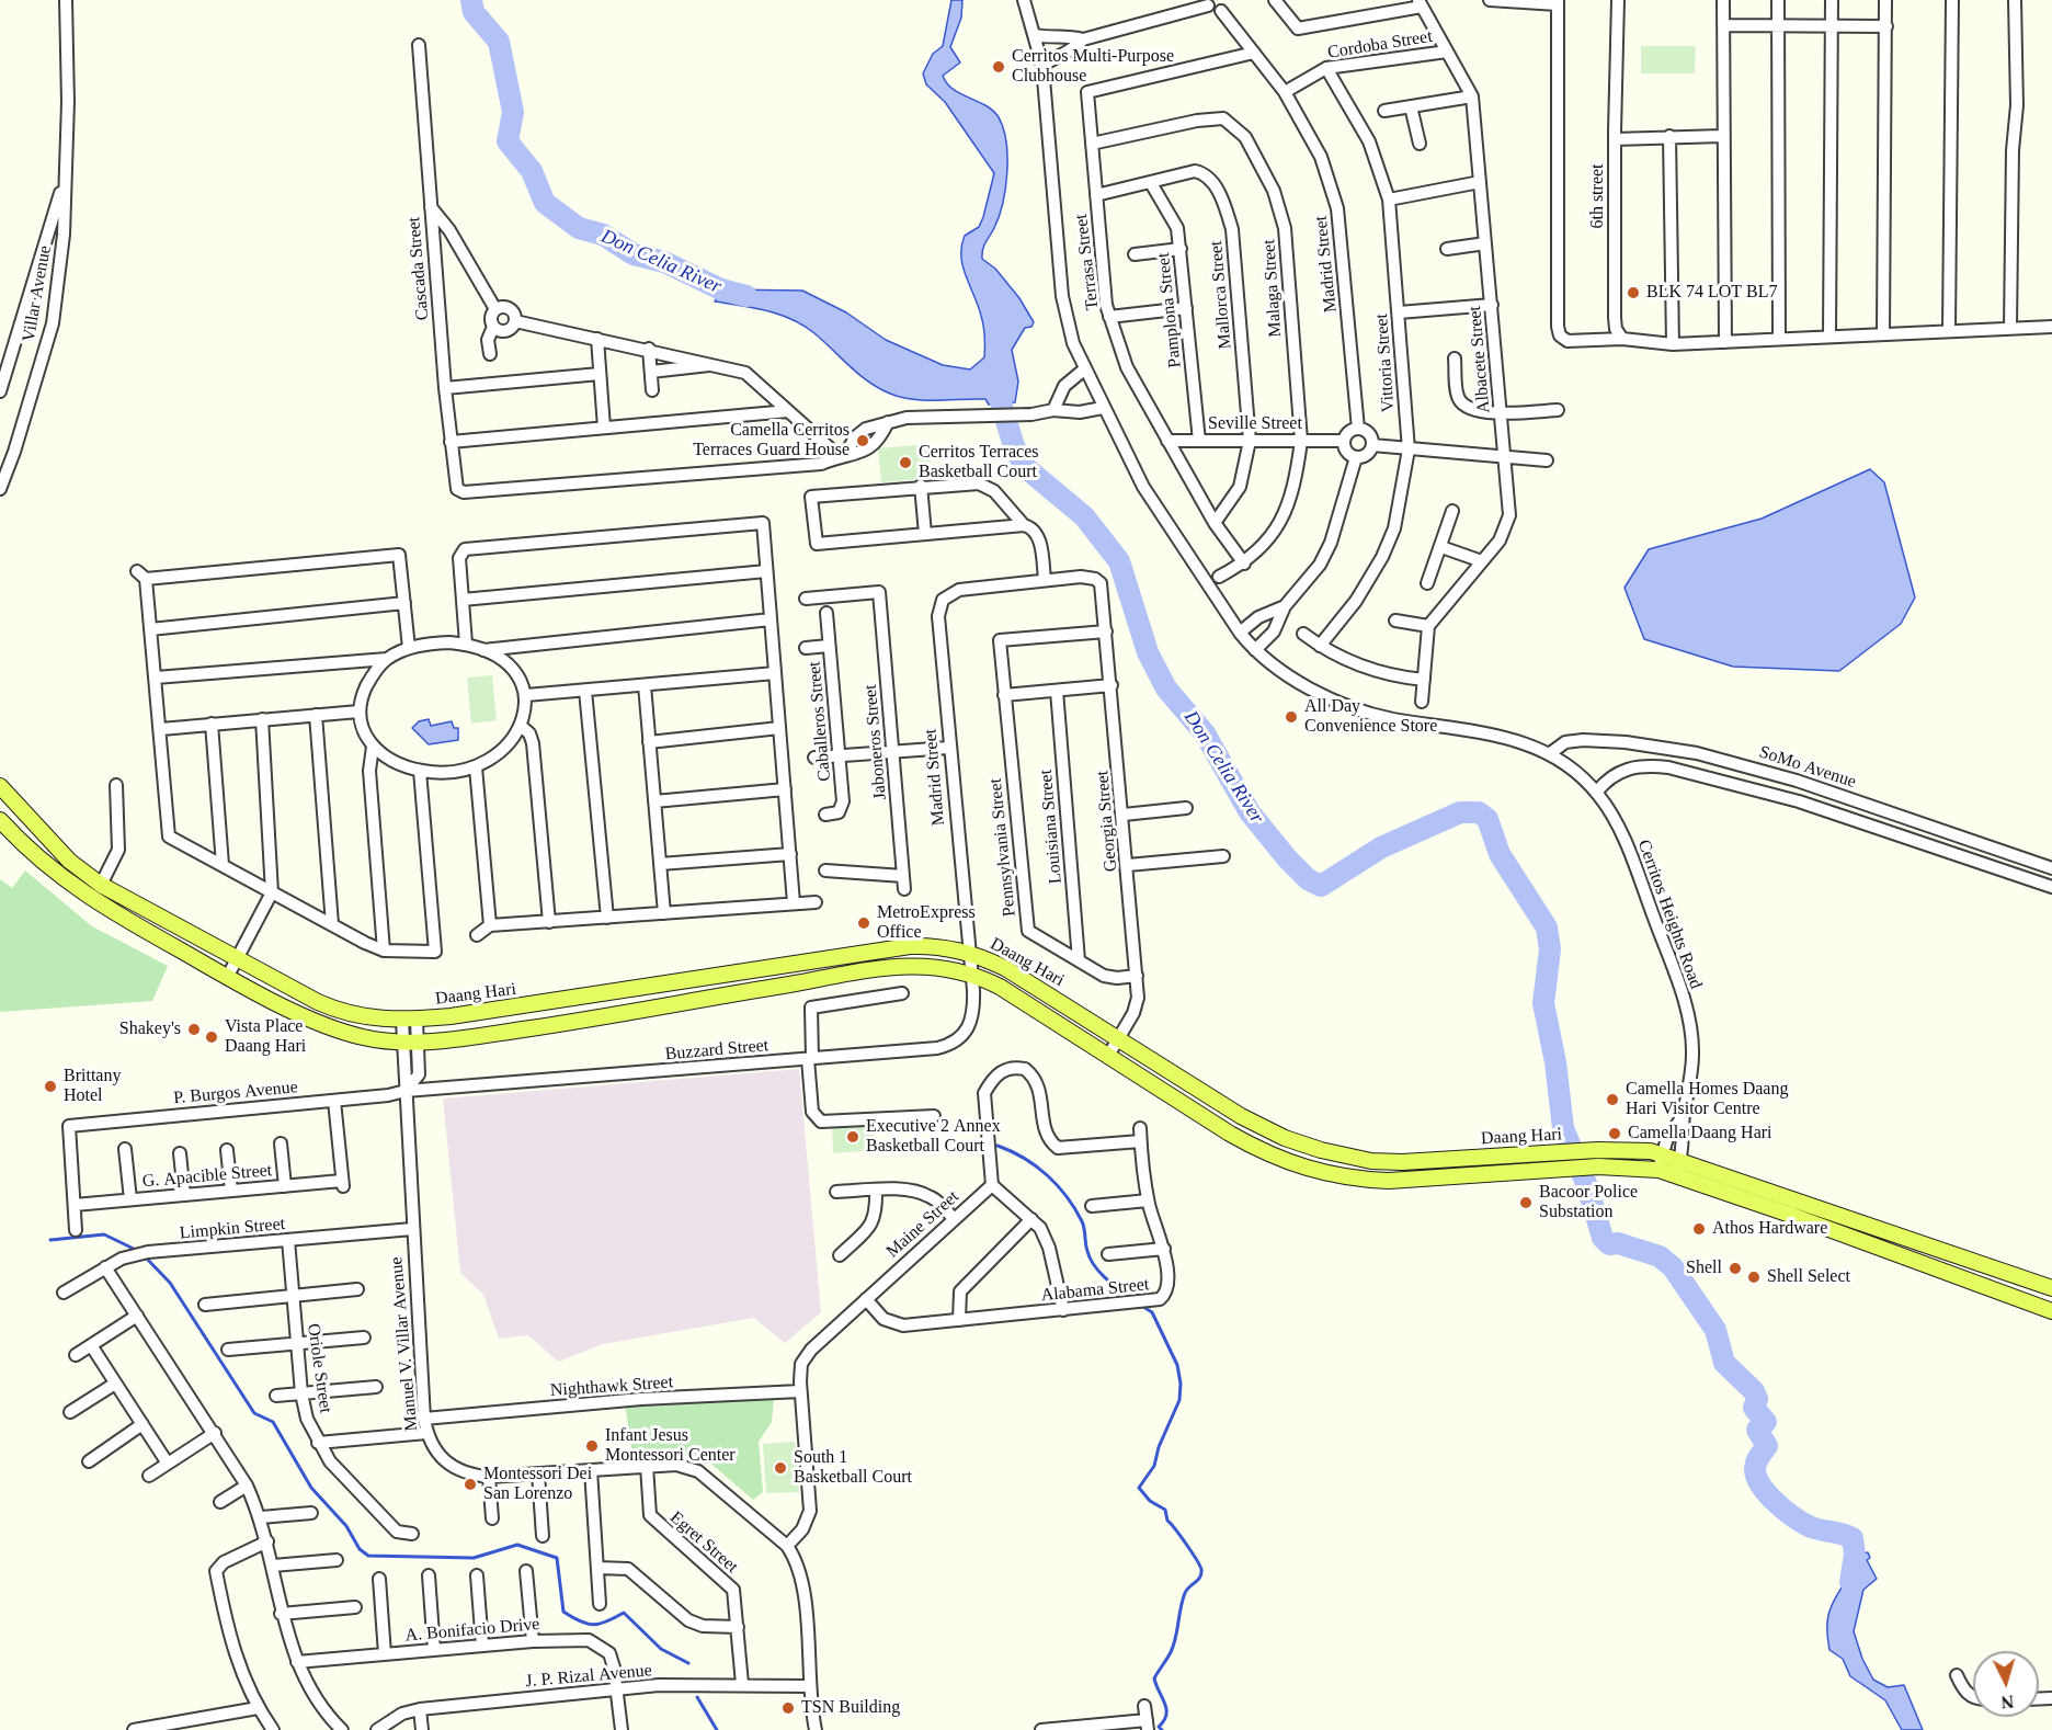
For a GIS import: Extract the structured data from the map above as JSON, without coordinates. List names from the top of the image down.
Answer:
{
  "streets": {
    "main road": ["Daang Hari"],
    "street": [
      "Cordoba Street",
      "6th street",
      "Terrasa Street",
      "Madrid Street",
      "Cascada Street",
      "Malaga Street",
      "Villar Avenue",
      "Mallorca Street",
      "Pamplona Street",
      "Albacete Street",
      "Vittoria Street",
      "Seville Street",
      "Caballeros Street",
      "Jaboneros Street",
      "SoMo Avenue",
      "Georgia Street",
      "Louisiana Street",
      "Pennsylvania Street",
      "Cerritos Heights Road",
      "Buzzard Street",
      "P. Burgos Avenue",
      "G. Apacible Street",
      "Maine Street",
      "Limpkin Street",
      "Alabama Street",
      "Manuel V. Villar Avenue",
      "Oriole Street",
      "Nighthawk Street",
      "Egret Street",
      "A. Bonifacio Drive",
      "J. P. Rizal Avenue"
    ]
  },
  "crossings": [
    ["Cordoba Street", "Madrid Street"],
    ["Cordoba Street", "Albacete Street"],
    ["Cordoba Street", "Vittoria Street"],
    ["Terrasa Street", "Madrid Street"],
    ["Terrasa Street", "Malaga Street"],
    ["Terrasa Street", "Mallorca Street"],
    ["Terrasa Street", "Seville Street"],
    ["Madrid Street", "Seville Street"],
    ["Madrid Street", "Georgia Street"],
    ["Madrid Street", "Daang Hari"],
    ["Madrid Street", "Buzzard Street"],
    ["Malaga Street", "Seville Street"],
    ["Mallorca Street", "Pamplona Street"],
    ["Mallorca Street", "Seville Street"],
    ["Pamplona Street", "Seville Street"],
    ["SoMo Avenue", "Cerritos Heights Road"],
    ["Georgia Street", "Pennsylvania Street"],
    ["Georgia Street", "Daang Hari"],
    ["Louisiana Street", "Pennsylvania Street"],
    ["Cerritos Heights Road", "Daang Hari"],
    ["Daang Hari", "Buzzard Street"],
    ["Daang Hari", "Manuel V. Villar Avenue"],
    ["Buzzard Street", "P. Burgos Avenue"],
    ["Buzzard Street", "Manuel V. Villar Avenue"],
    ["P. Burgos Avenue", "G. Apacible Street"],
    ["P. Burgos Avenue", "Manuel V. Villar Avenue"],
    ["Maine Street", "Alabama Street"],
    ["Maine Street", "Manuel V. Villar Avenue"],
    ["Maine Street", "Nighthawk Street"],
    ["Limpkin Street", "Manuel V. Villar Avenue"],
    ["Limpkin Street", "Oriole Street"],
    ["Manuel V. Villar Avenue", "Nighthawk Street"],
    ["Manuel V. Villar Avenue", "Egret Street"],
    ["Manuel V. Villar Avenue", "J. P. Rizal Avenue"],
    ["Egret Street", "J. P. Rizal Avenue"],
    ["A. Bonifacio Drive", "J. P. Rizal Avenue"]
  ],
  "water": ["Don Celia River"],
  "places": [
    "Cerritos Multi-Purpose Clubhouse",
    "BLK 74 LOT BL7",
    "Camella Cerritos Terraces Guard House",
    "Cerritos Terraces Basketball Court",
    "All Day Convenience Store",
    "MetroExpress Office",
    "Shakey's",
    "Vista Place Daang Hari",
    "Brittany Hotel",
    "Camella Homes Daang Hari Visitor Centre",
    "Camella Daang Hari",
    "Executive 2 Annex Basketball Court",
    "Bacoor Police Substation",
    "Athos Hardware",
    "Shell",
    "Shell Select",
    "Infant Jesus Montessori Center",
    "South 1 Basketball Court",
    "Montessori Dei San Lorenzo",
    "TSN Building"
  ],
  "north": "bottom"
}
